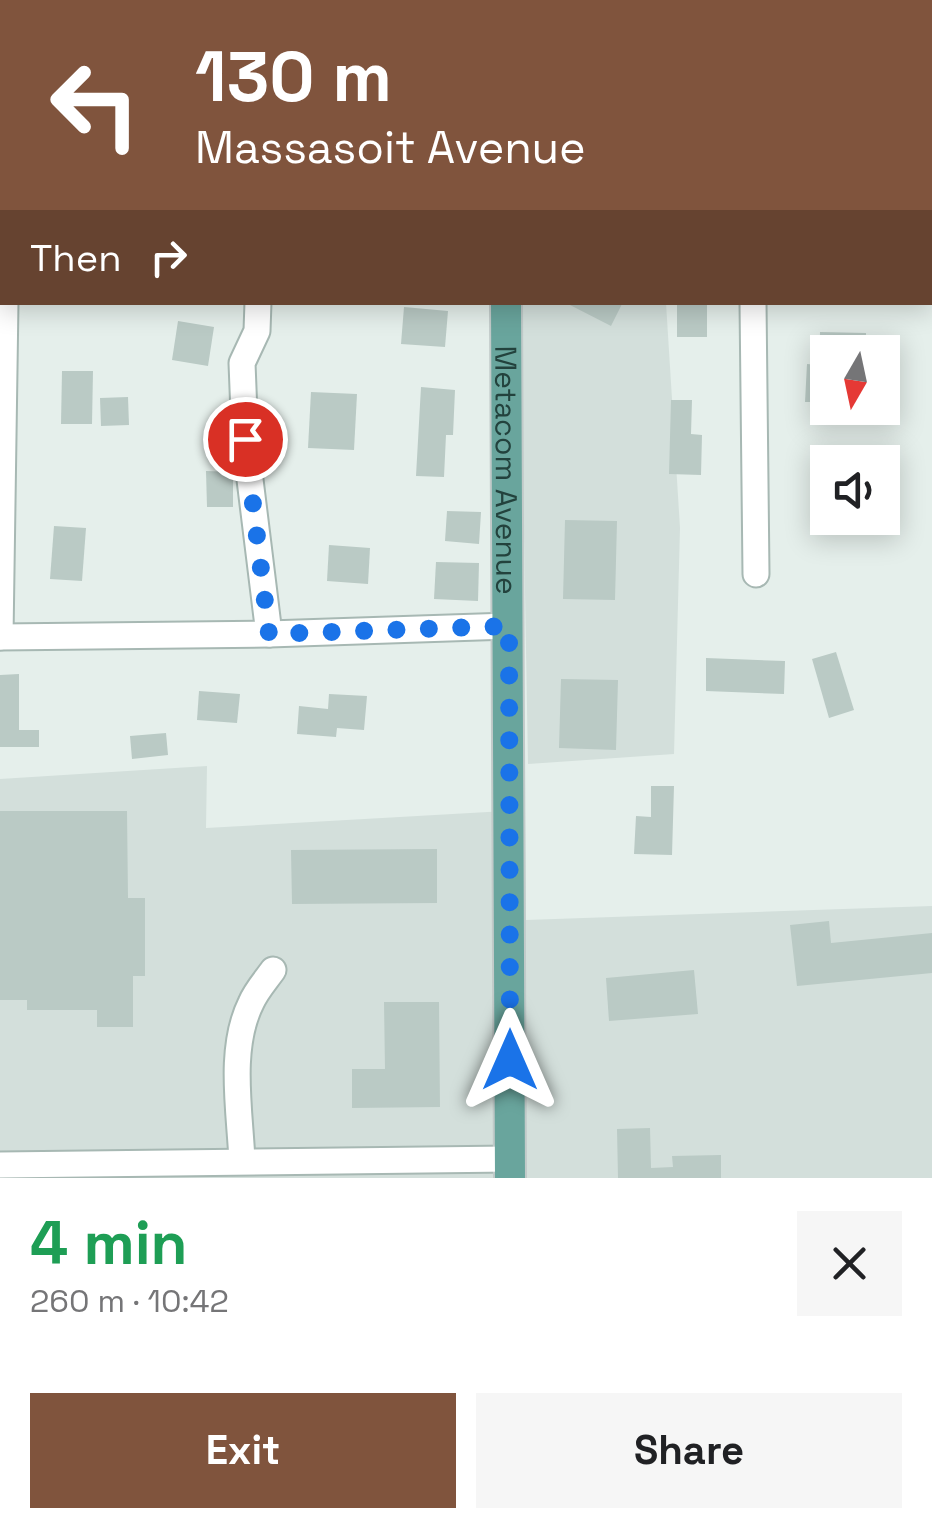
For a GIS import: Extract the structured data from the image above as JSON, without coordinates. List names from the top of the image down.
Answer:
{
  "streets": {
    "main road": ["Metacom Avenue"]
  },
  "north": "bottom",
  "page": {
    "turn": ["130 m", "Massasoit Avenue"],
    "then": "Then",
    "heading": ["4 min", "260 m · 10:42"],
    "buttons": ["Exit", "Share"]
  }
}
